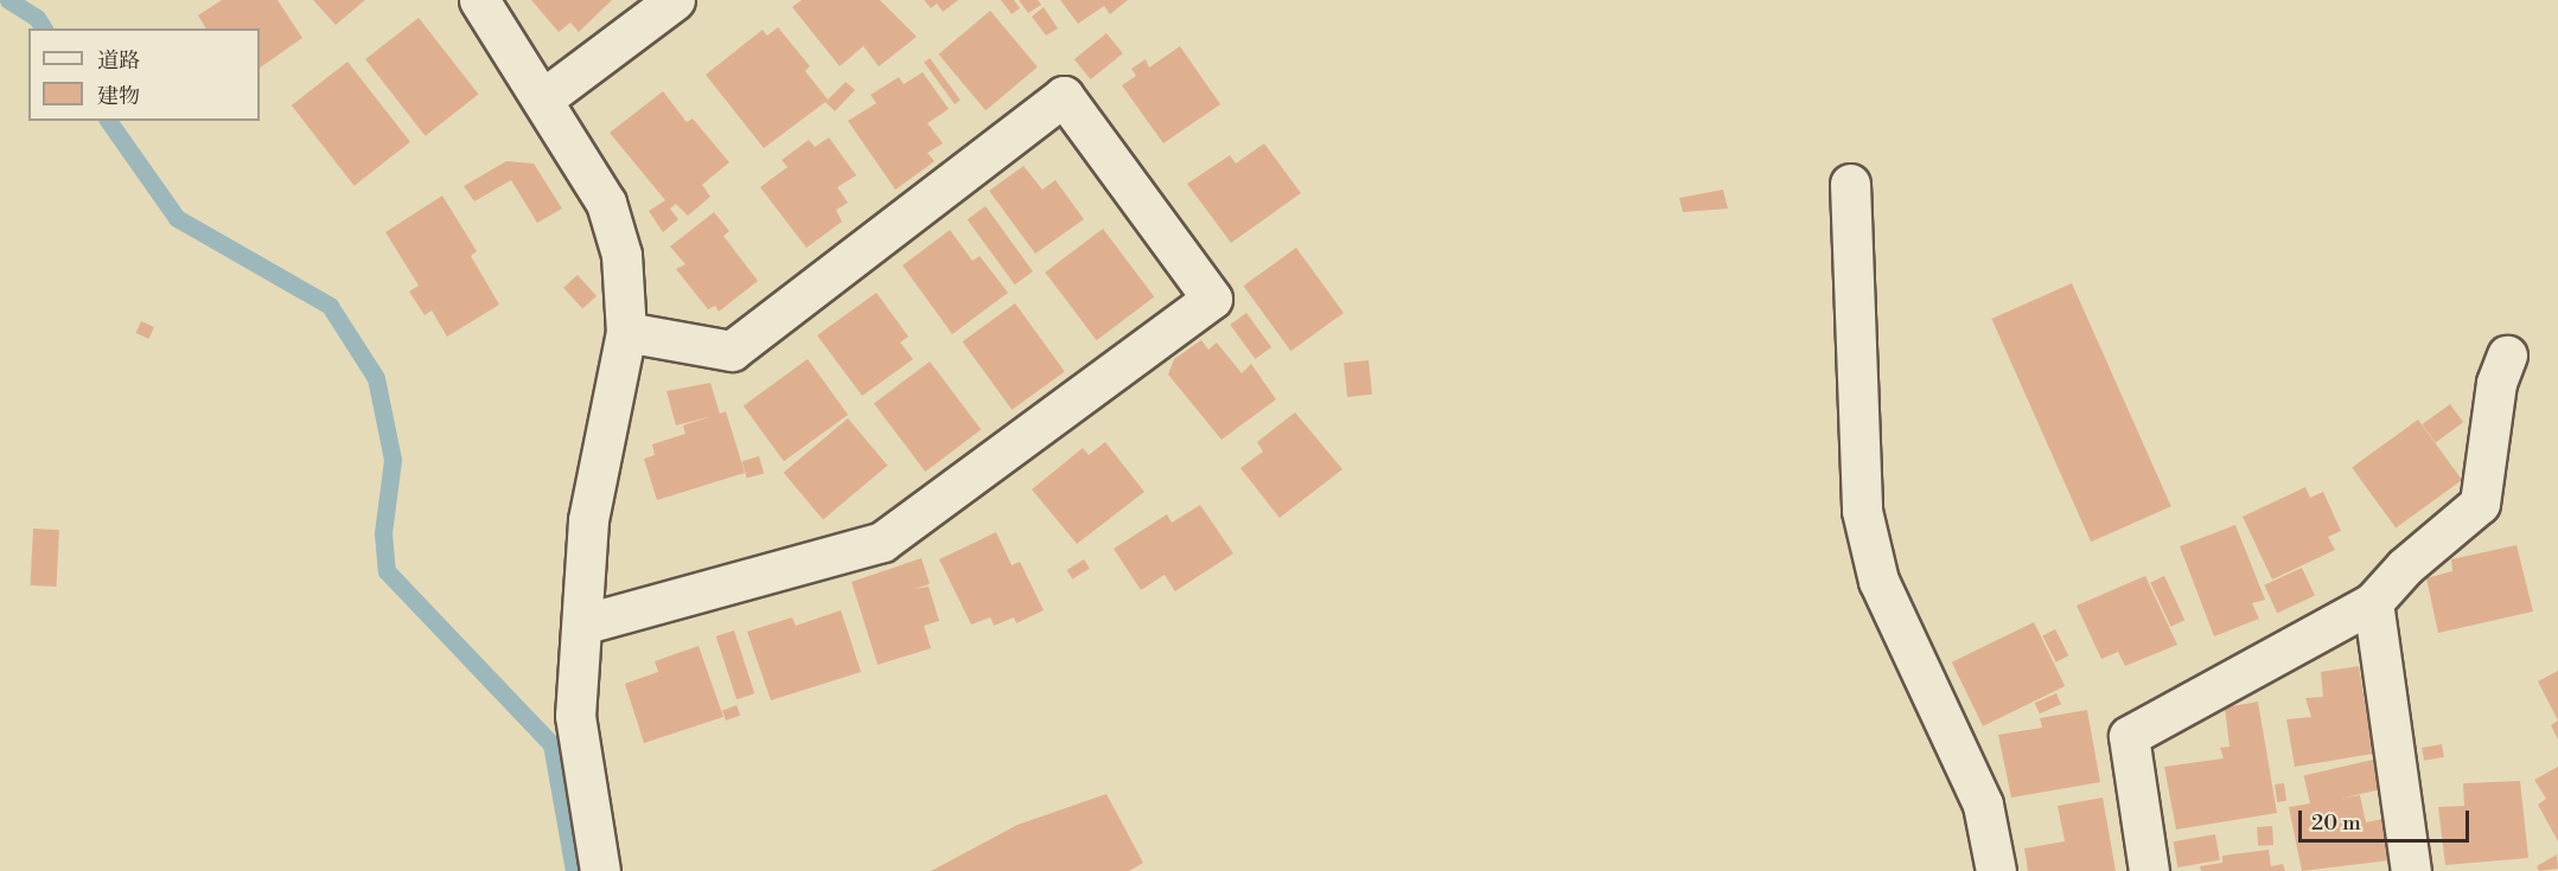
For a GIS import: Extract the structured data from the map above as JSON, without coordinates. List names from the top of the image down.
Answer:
{
  "legend": ["道路", "建物"],
  "scale_bar": "20 m"
}
